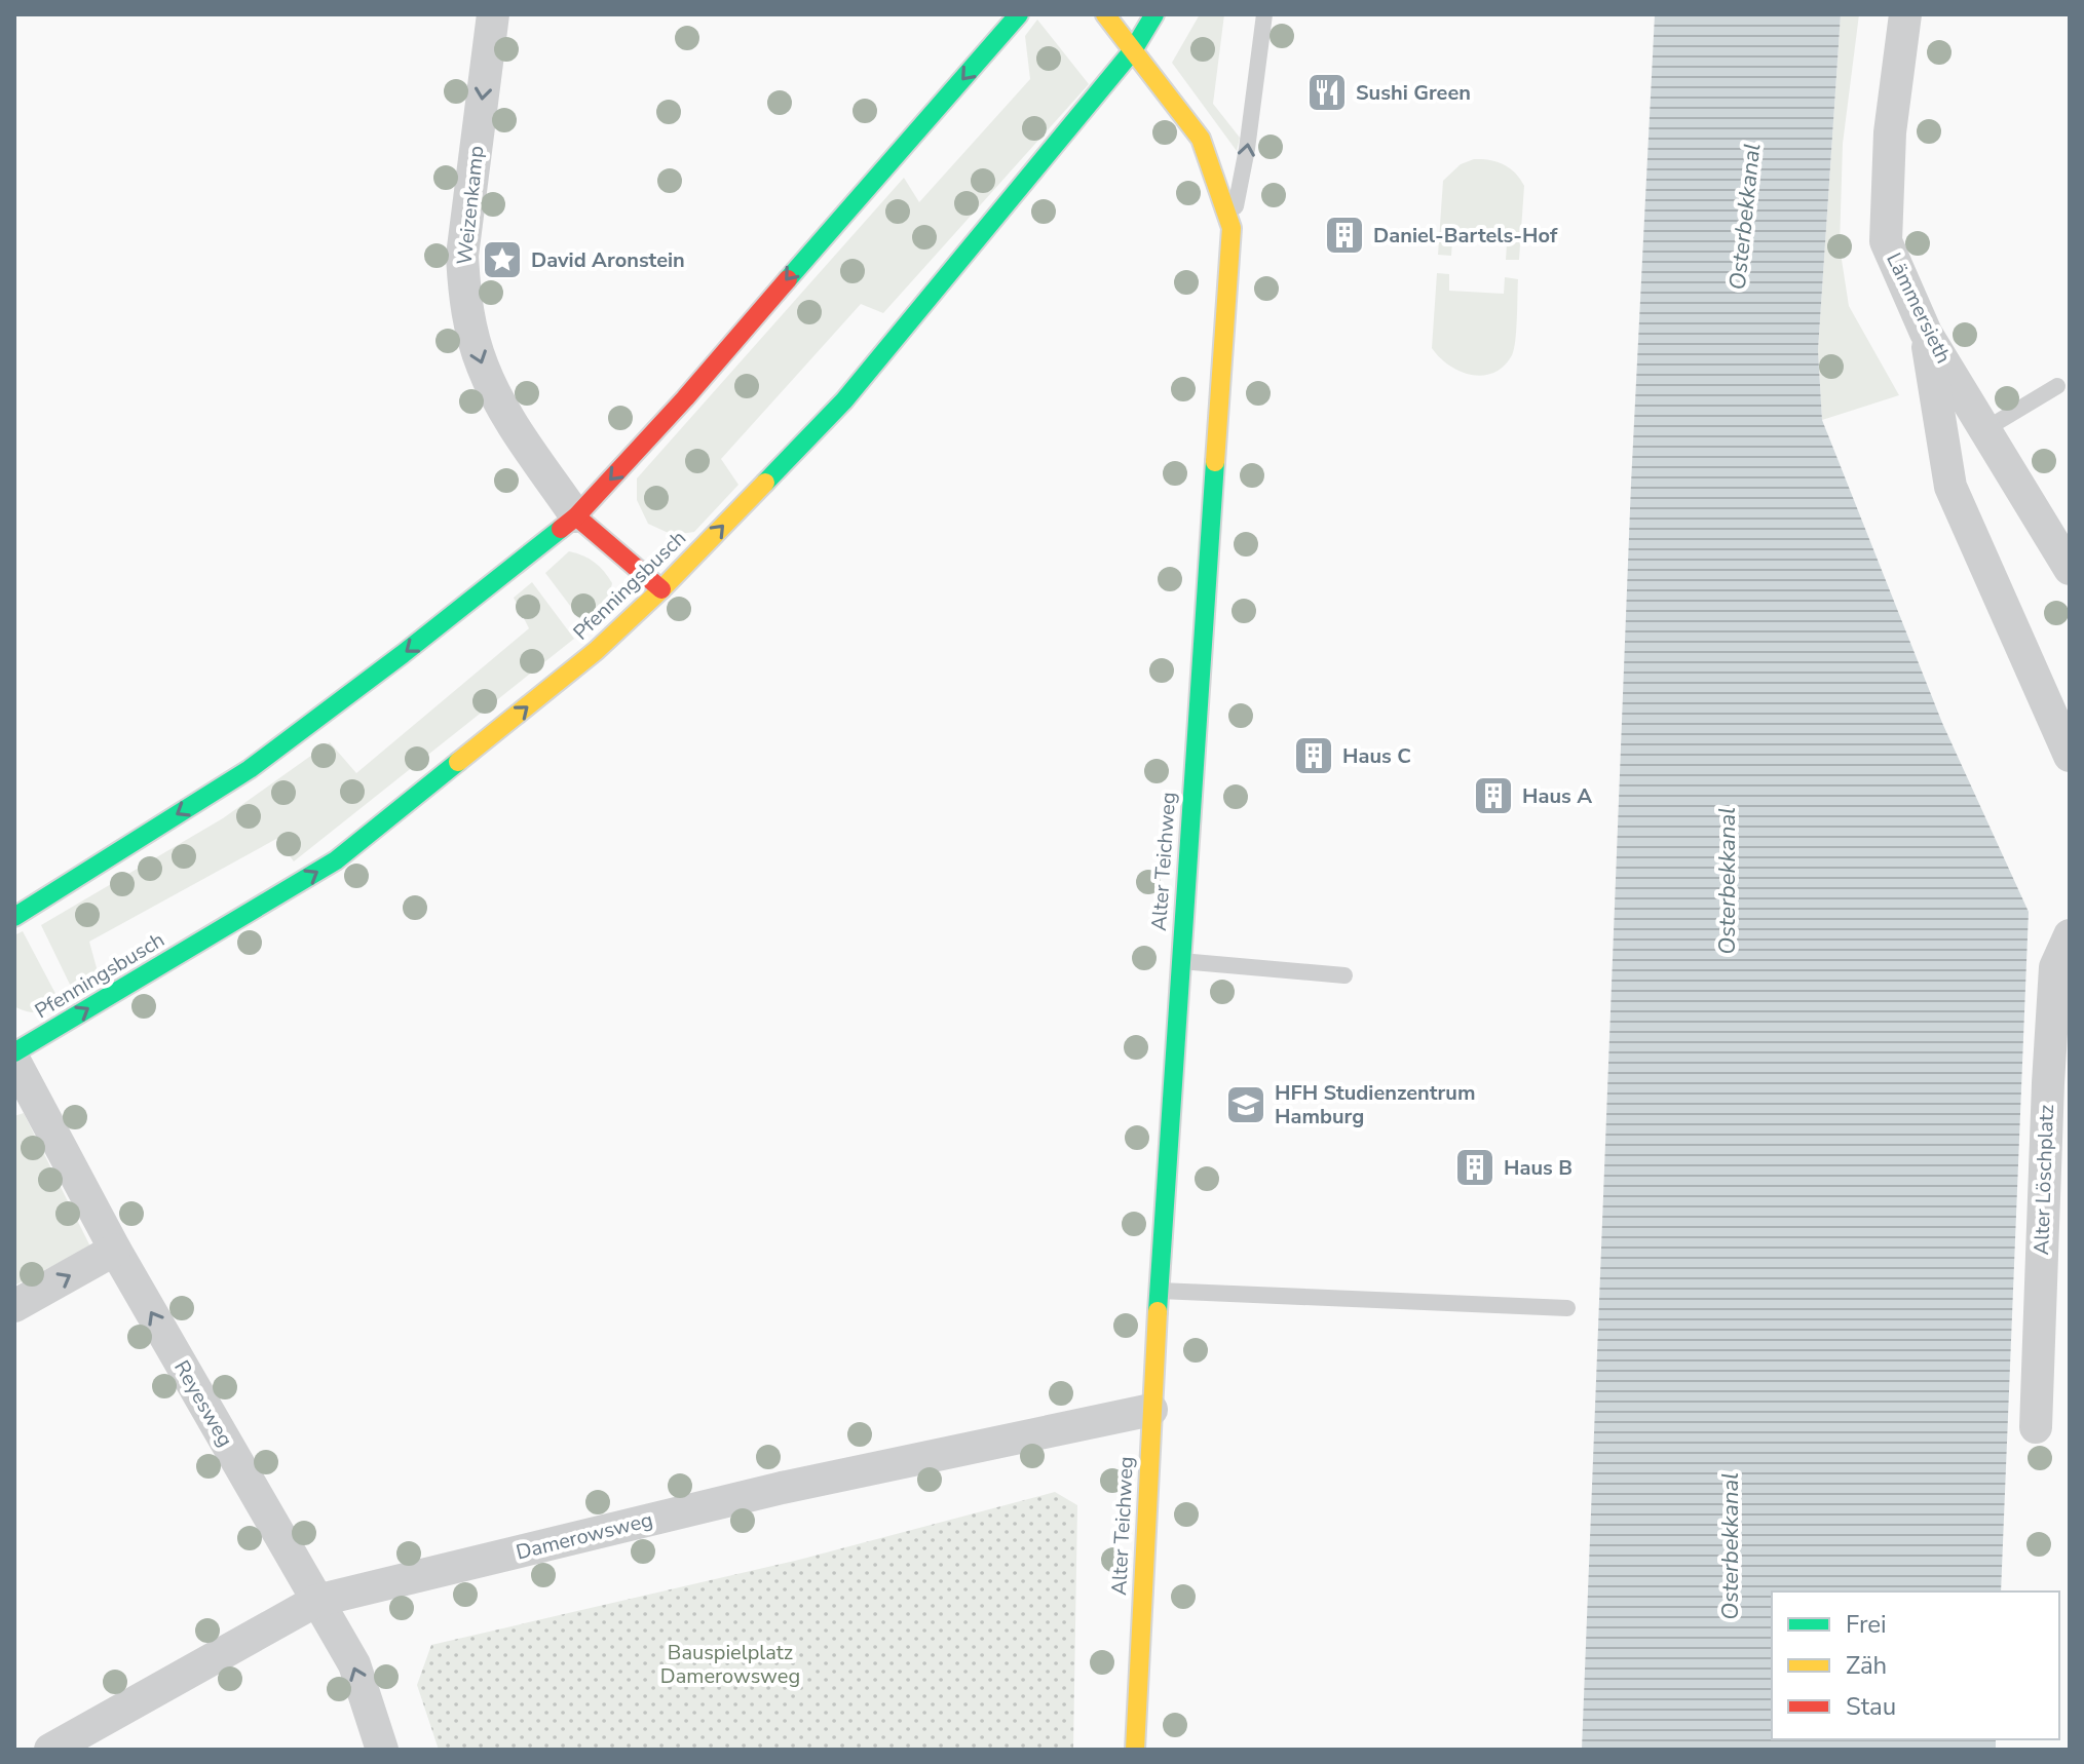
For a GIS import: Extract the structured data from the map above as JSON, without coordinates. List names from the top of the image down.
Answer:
{
  "streets": {
    "street": [
      "Weizenkamp",
      "Lämmersieth",
      "Pfenningsbusch",
      "Alter Teichweg",
      "Alter Löschplatz",
      "Reyesweg",
      "Damerowsweg"
    ]
  },
  "crossings": [
    ["Pfenningsbusch", "Alter Teichweg"],
    ["Alter Teichweg", "Damerowsweg"],
    ["Reyesweg", "Damerowsweg"]
  ],
  "one_way": ["Weizenkamp", "Reyesweg"],
  "water": ["Osterbekkanal"],
  "parks": ["Bauspielplatz Damerowsweg"],
  "places": {
    "restaurant": ["Sushi Green"],
    "building": [
      "Daniel-Bartels-Hof",
      "Haus C",
      "Haus A",
      "Haus B"
    ],
    "place": ["David Aronstein"],
    "school or university": ["HFH Studienzentrum Hamburg"]
  },
  "legend": ["Frei", "Zäh", "Stau"]
}
